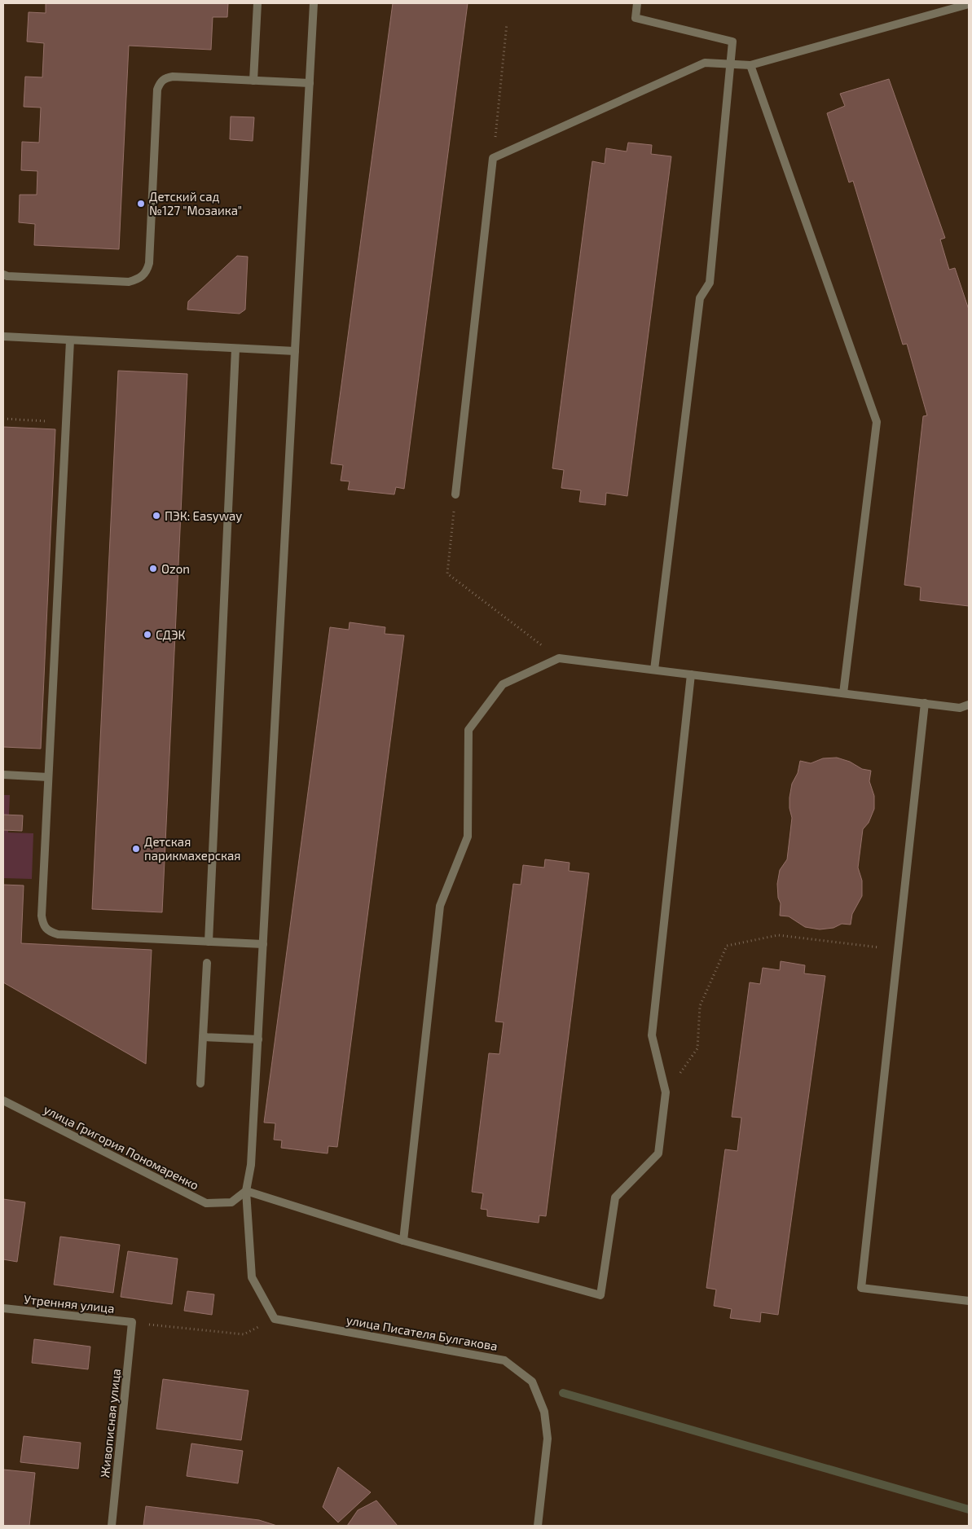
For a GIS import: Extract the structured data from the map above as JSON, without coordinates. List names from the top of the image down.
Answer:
{
  "streets": {
    "street": [
      "улица Григория Пономаренко",
      "Утренняя улица",
      "улица Писателя Булгакова",
      "Живописная улица"
    ]
  },
  "crossings": [
    ["Утренняя улица", "Живописная улица"]
  ],
  "places": [
    "Детский сад №127 \"Мозаика\"",
    "ПЭК: Easyway",
    "Ozon",
    "СДЭК",
    "Детская парикмахерская"
  ]
}
